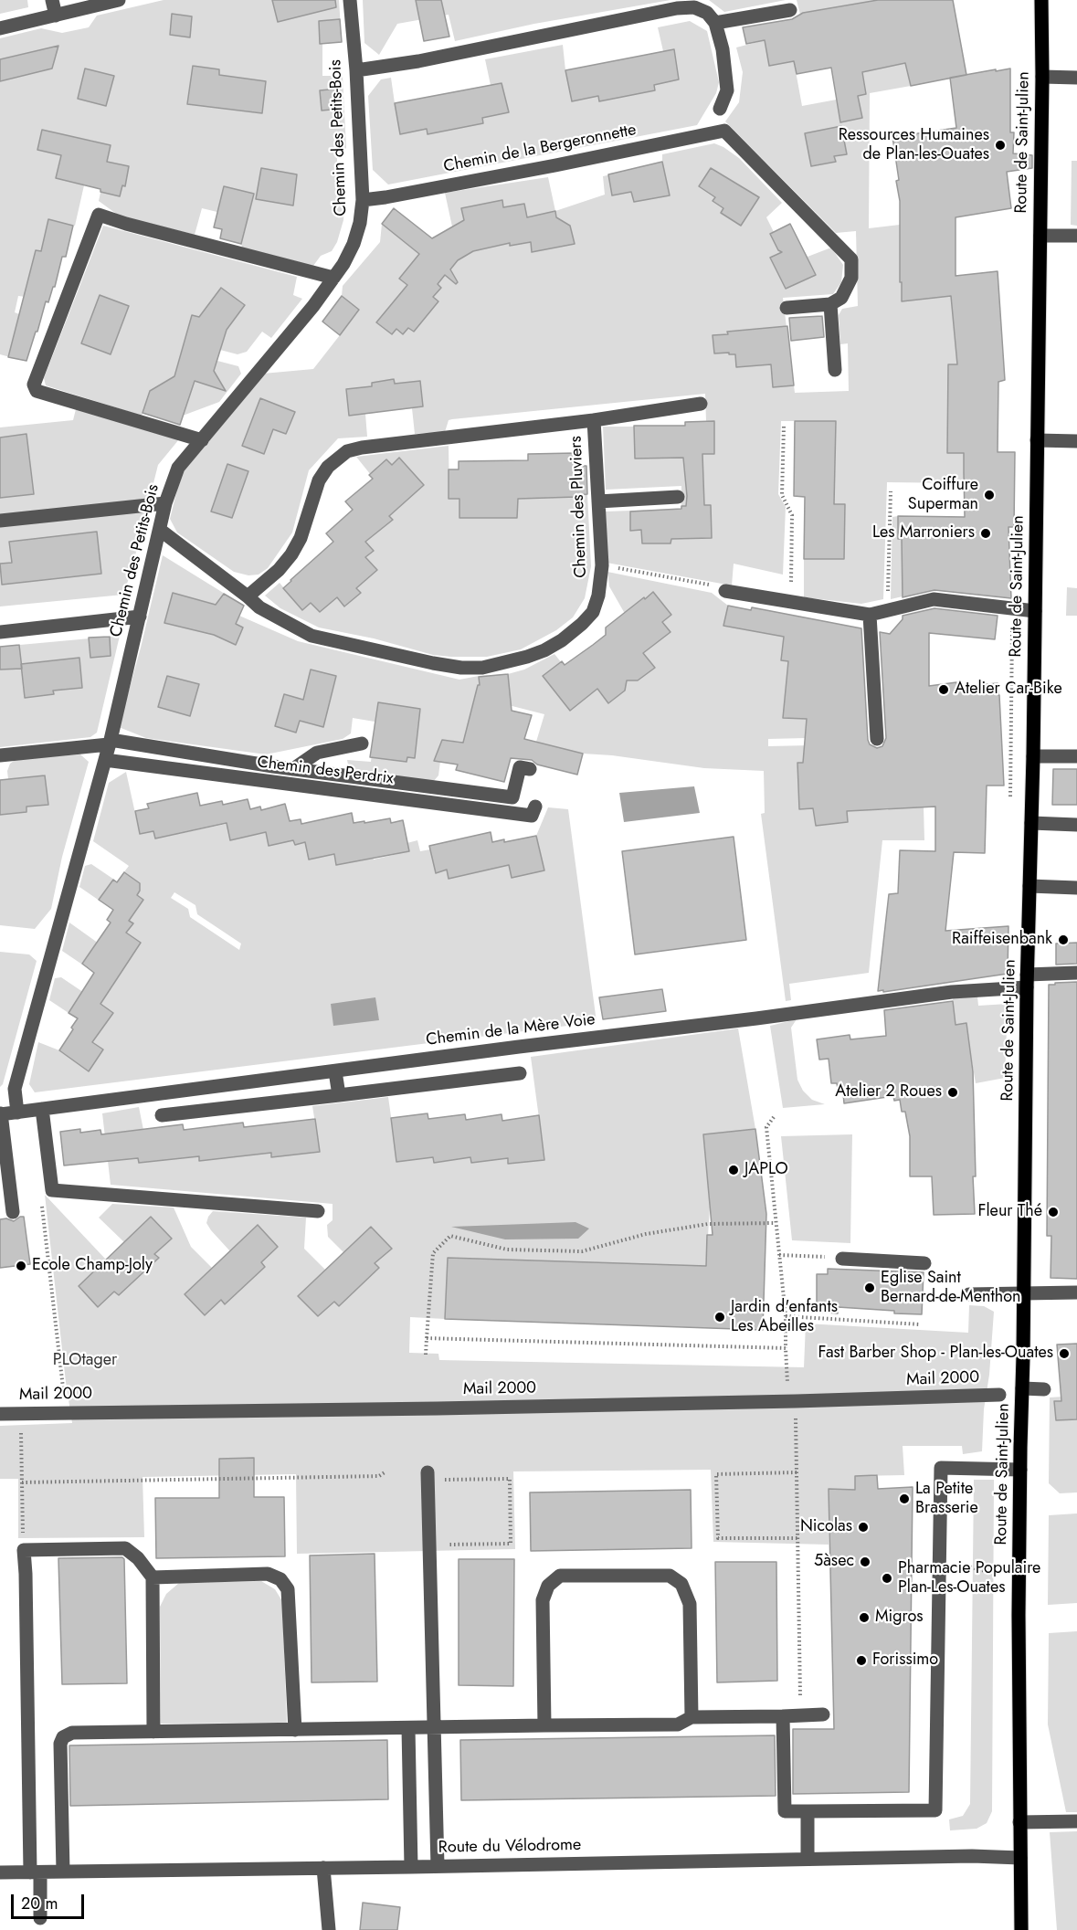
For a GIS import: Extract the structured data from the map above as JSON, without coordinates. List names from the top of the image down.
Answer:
{
  "streets": {
    "main road": ["Route de Saint-Julien"],
    "street": [
      "Chemin des Petits-Bois",
      "Chemin de la Bergeronnette",
      "Chemin des Pluviers",
      "Chemin des Perdrix",
      "Chemin de la Mère Voie",
      "Mail 2000",
      "Route du Vélodrome"
    ]
  },
  "crossings": [
    ["Chemin des Petits-Bois", "Chemin de la Bergeronnette"],
    ["Chemin des Petits-Bois", "Chemin des Pluviers"],
    ["Chemin des Petits-Bois", "Chemin des Perdrix"],
    ["Chemin des Petits-Bois", "Chemin de la Mère Voie"],
    ["Route de Saint-Julien", "Chemin de la Mère Voie"],
    ["Route de Saint-Julien", "Route du Vélodrome"]
  ],
  "parks": ["PLOtager"],
  "places": [
    "Ressources Humaines de Plan-les-Ouates",
    "Coiffure Superman",
    "Les Marroniers",
    "Atelier Car-Bike",
    "Raiffeisenbank",
    "Atelier 2 Roues",
    "JAPLO",
    "Fleur Thé",
    "Ecole Champ-Joly",
    "Eglise Saint Bernard-de-Menthon",
    "Jardin d'enfants Les Abeilles",
    "Fast Barber Shop - Plan-les-Ouates",
    "La Petite Brasserie",
    "Nicolas",
    "5àsec",
    "Pharmacie Populaire Plan-Les-Ouates",
    "Migros",
    "Forissimo"
  ],
  "scale_bar": "20 m"
}
